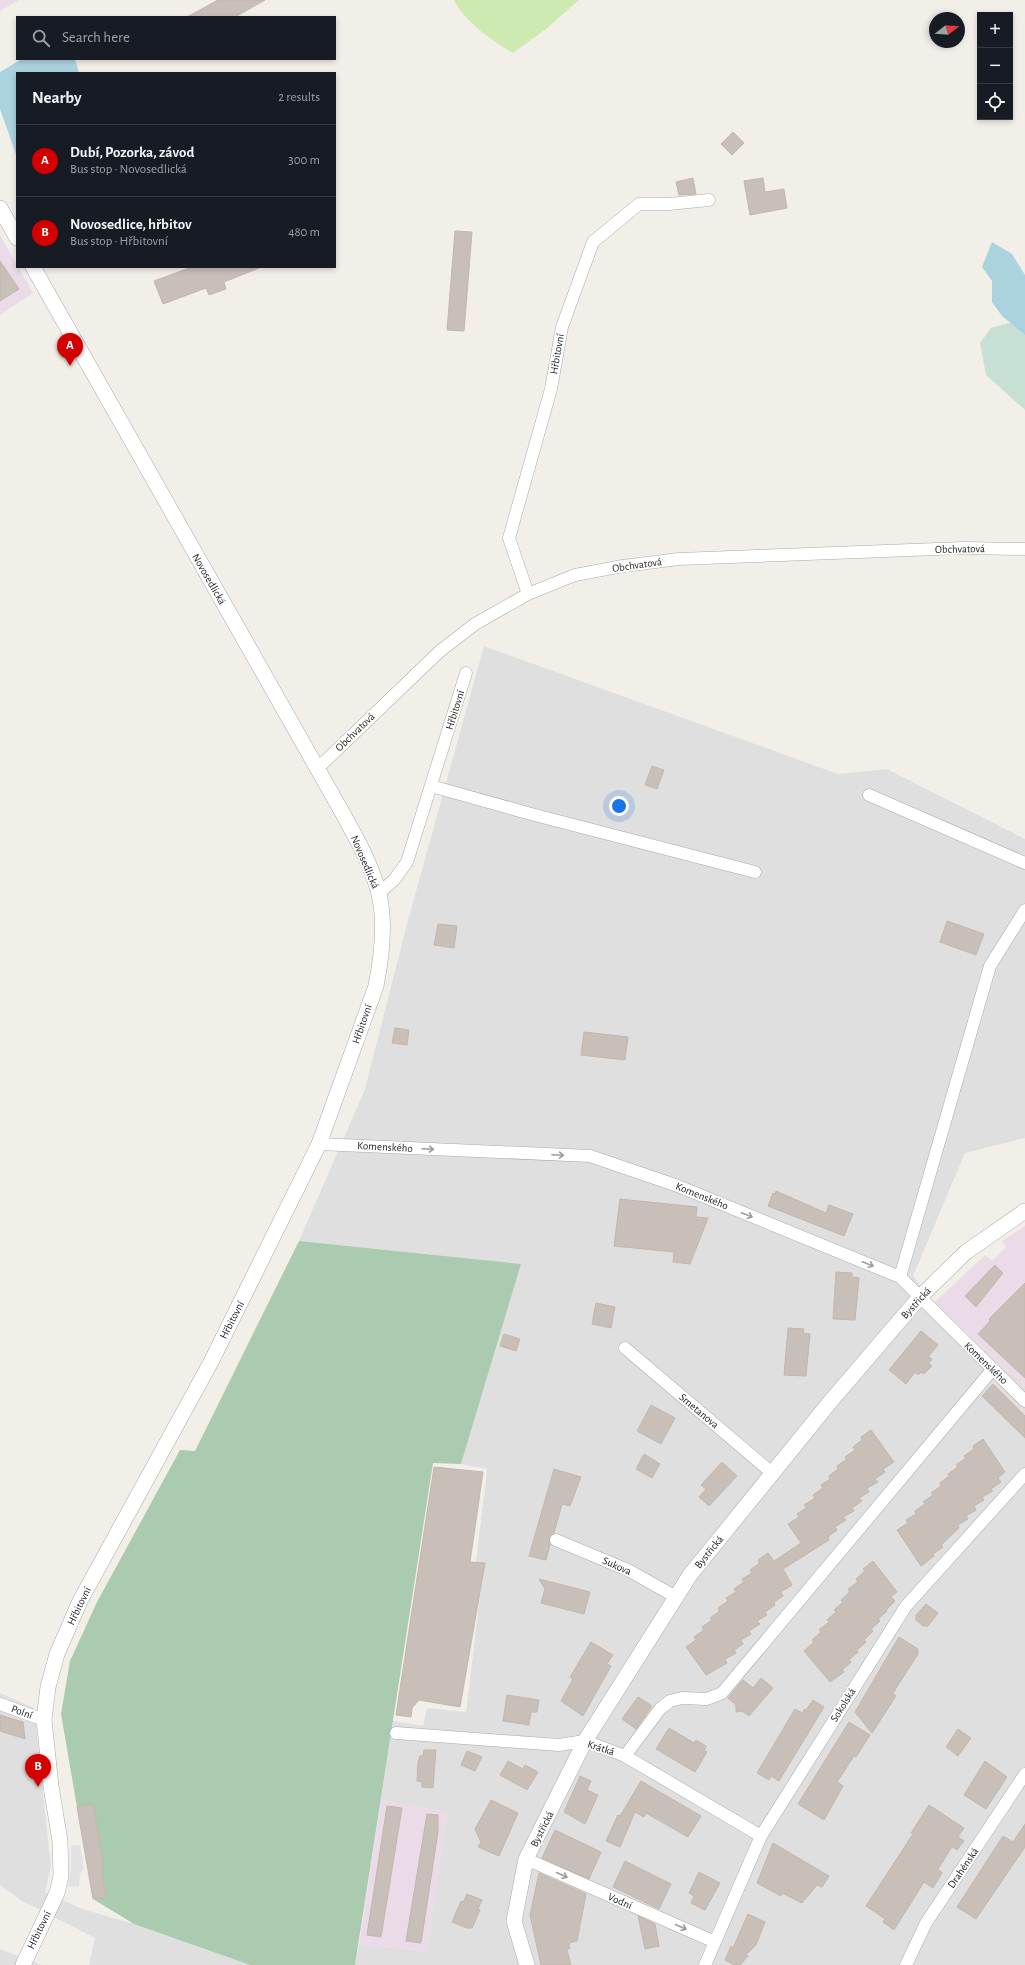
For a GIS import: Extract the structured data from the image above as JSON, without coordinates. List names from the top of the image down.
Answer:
{
  "streets": {
    "street": [
      "Hřbitovní",
      "Obchvatová",
      "Novosedlická",
      "Komenského",
      "Bystřická",
      "Smetanova",
      "Sukova",
      "Sokolská",
      "Polní",
      "Krátká",
      "Drahénská",
      "Vodní"
    ]
  },
  "crossings": [
    ["Hřbitovní", "Obchvatová"],
    ["Hřbitovní", "Novosedlická"],
    ["Hřbitovní", "Komenského"],
    ["Hřbitovní", "Polní"],
    ["Obchvatová", "Novosedlická"],
    ["Komenského", "Bystřická"],
    ["Bystřická", "Smetanova"],
    ["Bystřická", "Sukova"],
    ["Bystřická", "Krátká"],
    ["Bystřická", "Vodní"],
    ["Sokolská", "Krátká"],
    ["Sokolská", "Vodní"]
  ],
  "one_way": ["Komenského", "Vodní"],
  "north": "right",
  "page": {
    "map_buttons": ["+", "−"],
    "search": "Search here",
    "heading": ["Nearby", "2 results"],
    "list": [
      {
        "mark": "A",
        "name": "Dubí, Pozorka, závod",
        "note": "Bus stop · Novosedlická",
        "value": "300 m"
      },
      {
        "mark": "B",
        "name": "Novosedlice, hřbitov",
        "note": "Bus stop · Hřbitovní",
        "value": "480 m"
      }
    ],
    "pins": ["A", "B"]
  }
}
